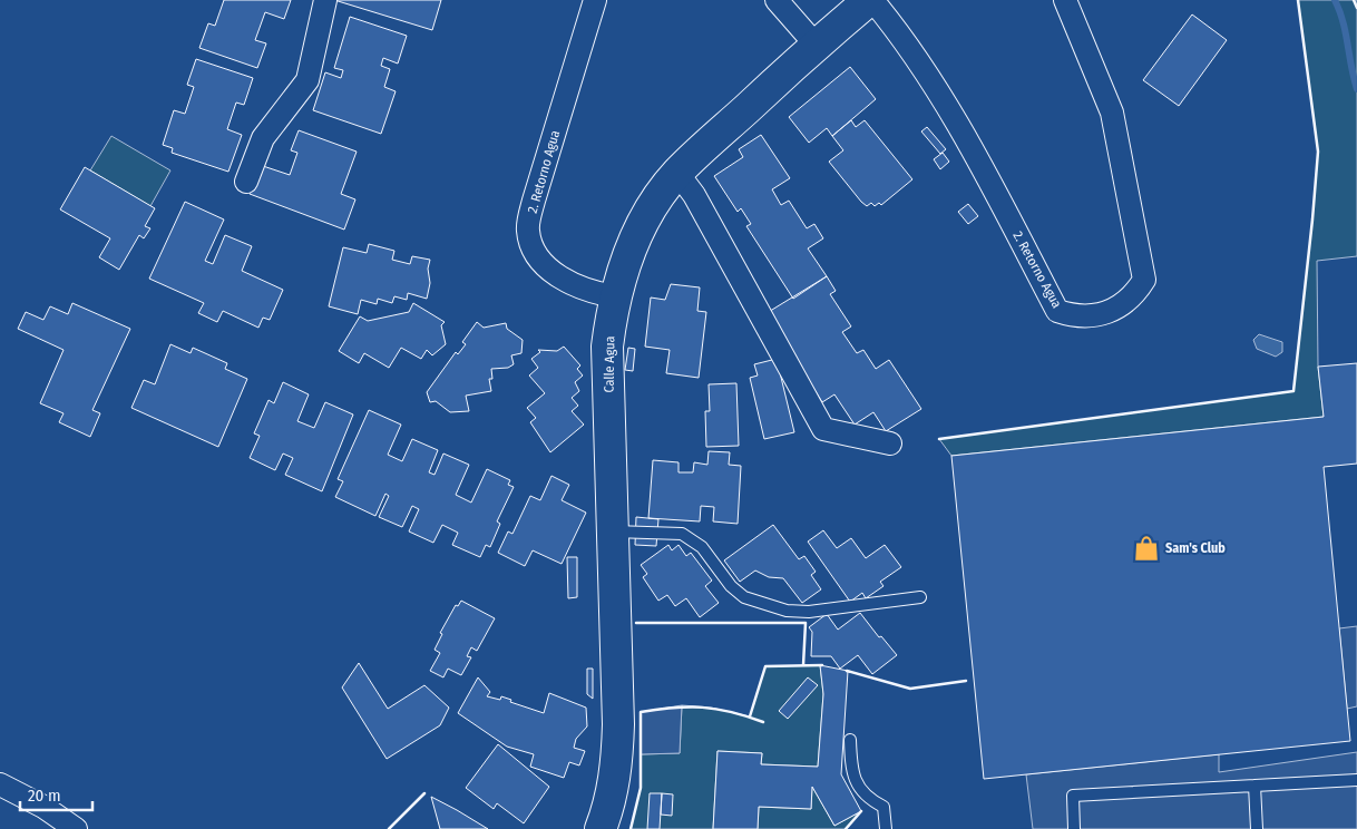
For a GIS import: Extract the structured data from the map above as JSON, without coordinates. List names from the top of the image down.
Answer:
{
  "streets": {
    "street": ["2. Retorno Agua", "Calle Agua"]
  },
  "crossings": [
    ["2. Retorno Agua", "Calle Agua"]
  ],
  "places": {
    "shop": ["Sam's Club"]
  },
  "scale_bar": "20 m"
}
